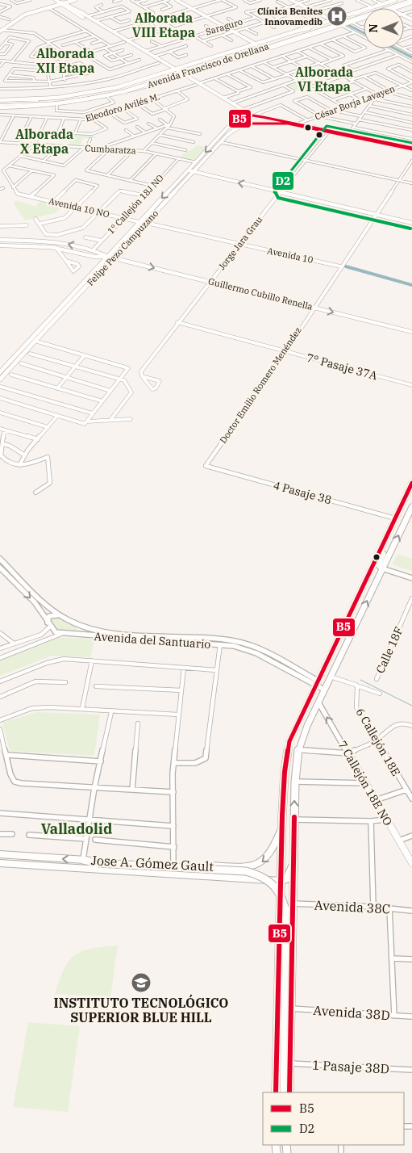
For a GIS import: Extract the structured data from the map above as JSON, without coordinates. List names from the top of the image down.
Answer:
{
  "streets": {
    "highway": ["Avenida Francisco de Orellana"],
    "main road": ["Felipe Pezo Campuzano", "Jose A. Gómez Gault"],
    "street": [
      "Saraguro",
      "César Borja Lavayen",
      "Eleodoro Avilés M.",
      "Cumbaratza",
      "1º Callejón 18J NO",
      "Avenida 10 NO",
      "Jorge Jara Grau",
      "Avenida 10",
      "Guillermo Cubillo Renella",
      "7° Pasaje 37A",
      "Doctor Emilio Romero Menéndez",
      "4 Pasaje 38",
      "Avenida del Santuario",
      "Calle 18F",
      "6 Callejón 18E",
      "7 Callejón 18E NO",
      "Avenida 38C",
      "Avenida 38D",
      "1 Pasaje 38D"
    ]
  },
  "crossings": [
    ["Cumbaratza", "1º Callejón 18J NO"],
    ["Cumbaratza", "Felipe Pezo Campuzano"],
    ["1º Callejón 18J NO", "Avenida 10 NO"],
    ["1º Callejón 18J NO", "Guillermo Cubillo Renella"],
    ["Avenida 10 NO", "Felipe Pezo Campuzano"],
    ["Jorge Jara Grau", "Avenida 10"],
    ["Jorge Jara Grau", "Guillermo Cubillo Renella"],
    ["Jorge Jara Grau", "7° Pasaje 37A"],
    ["Felipe Pezo Campuzano", "Avenida 10"],
    ["Felipe Pezo Campuzano", "Guillermo Cubillo Renella"],
    ["Avenida 10", "Doctor Emilio Romero Menéndez"],
    ["Guillermo Cubillo Renella", "Doctor Emilio Romero Menéndez"],
    ["7° Pasaje 37A", "Doctor Emilio Romero Menéndez"],
    ["Doctor Emilio Romero Menéndez", "4 Pasaje 38"]
  ],
  "districts": [
    "Alborada VIII Etapa",
    "Alborada XII Etapa",
    "Alborada VI Etapa",
    "Alborada X Etapa",
    "Valladolid"
  ],
  "places": {
    "hospital": ["Clínica Benites Innovamedib"],
    "school or university": ["INSTITUTO TECNOLÓGICO SUPERIOR BLUE HILL"]
  },
  "lines": ["transit line B5", "transit line D2"],
  "legend": ["B5", "D2"],
  "north": "left"
}
